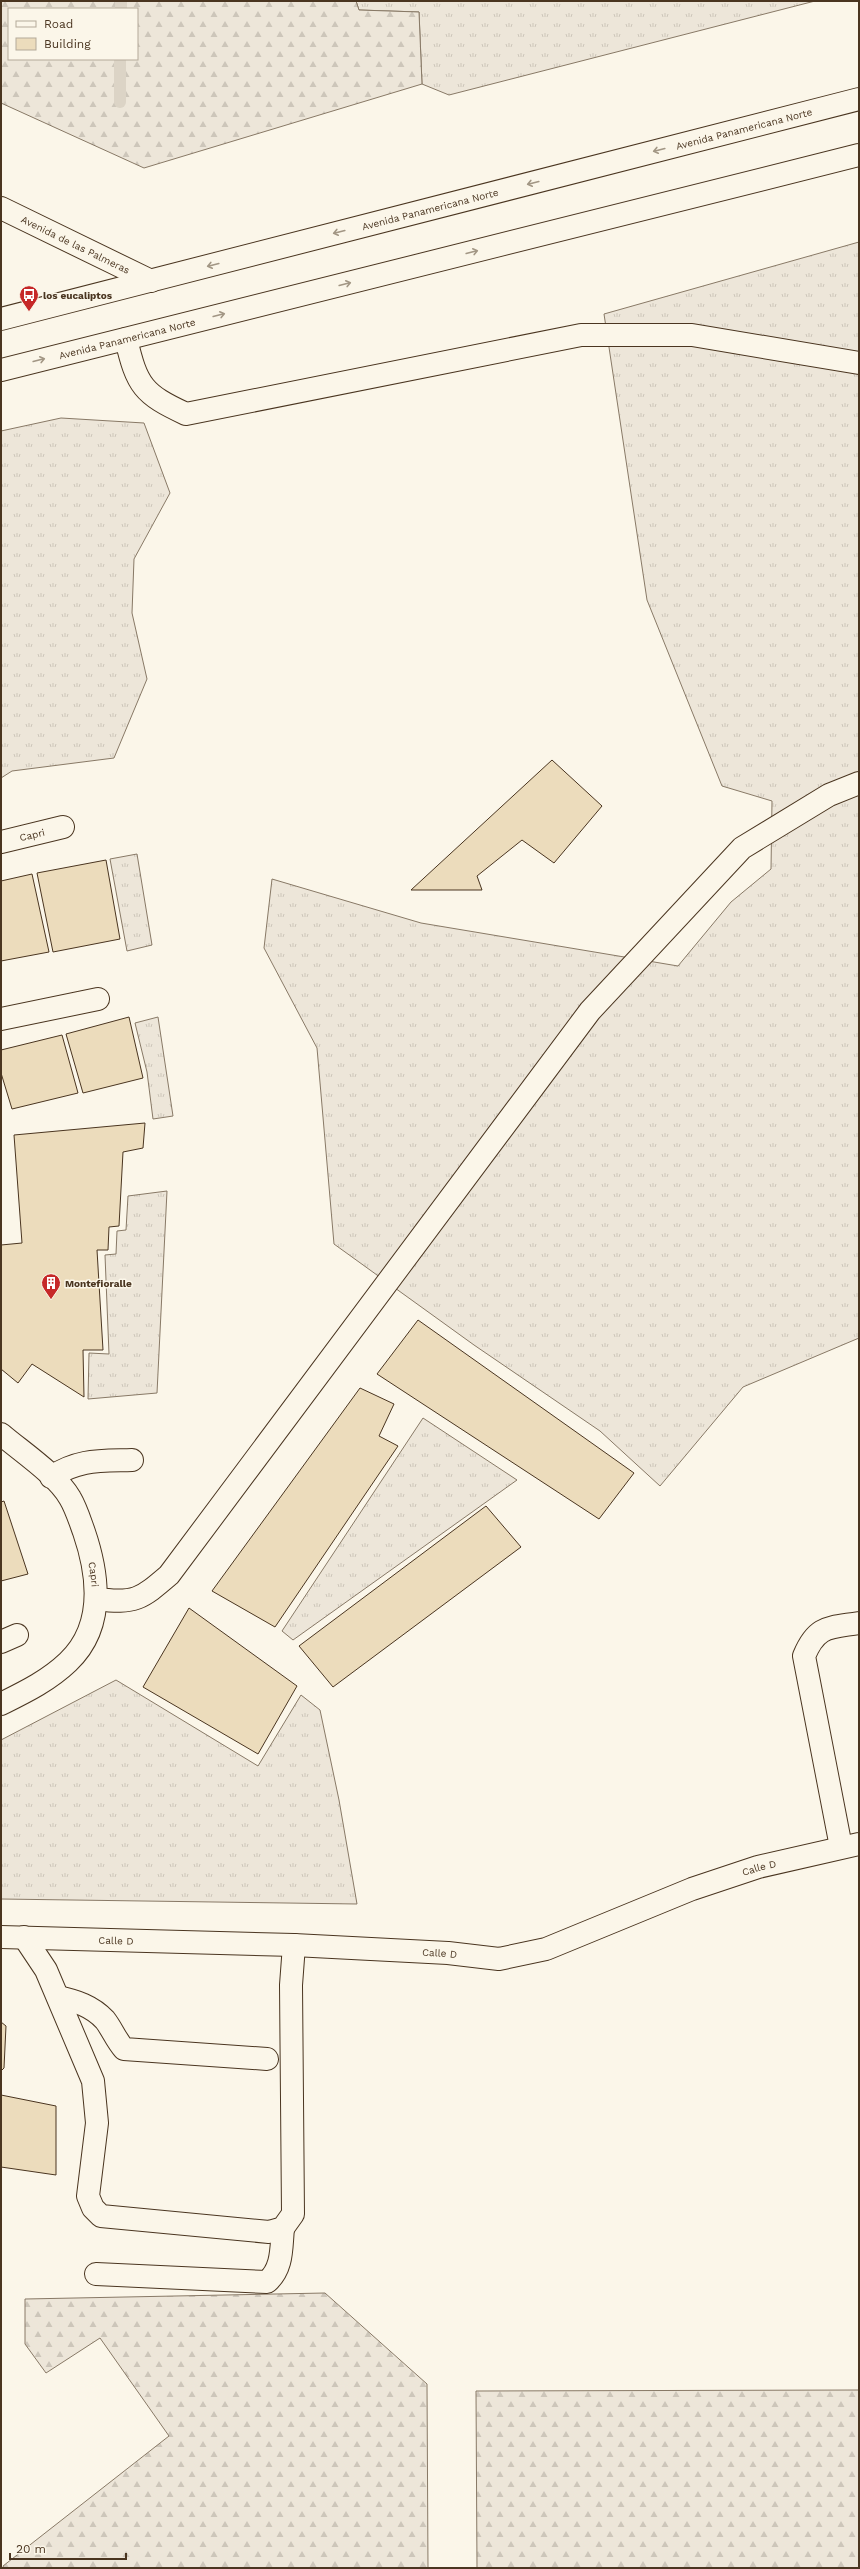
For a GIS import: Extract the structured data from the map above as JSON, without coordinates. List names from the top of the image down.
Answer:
{
  "streets": {
    "street": [
      "Avenida Panamericana Norte",
      "Avenida de las Palmeras",
      "Capri",
      "Calle D"
    ]
  },
  "crossings": [
    ["Avenida Panamericana Norte", "Avenida de las Palmeras"]
  ],
  "places": {
    "bus stop": ["los eucaliptos"],
    "building": ["Montefioralle"]
  },
  "legend": ["Road", "Building"],
  "scale_bar": "20 m"
}
